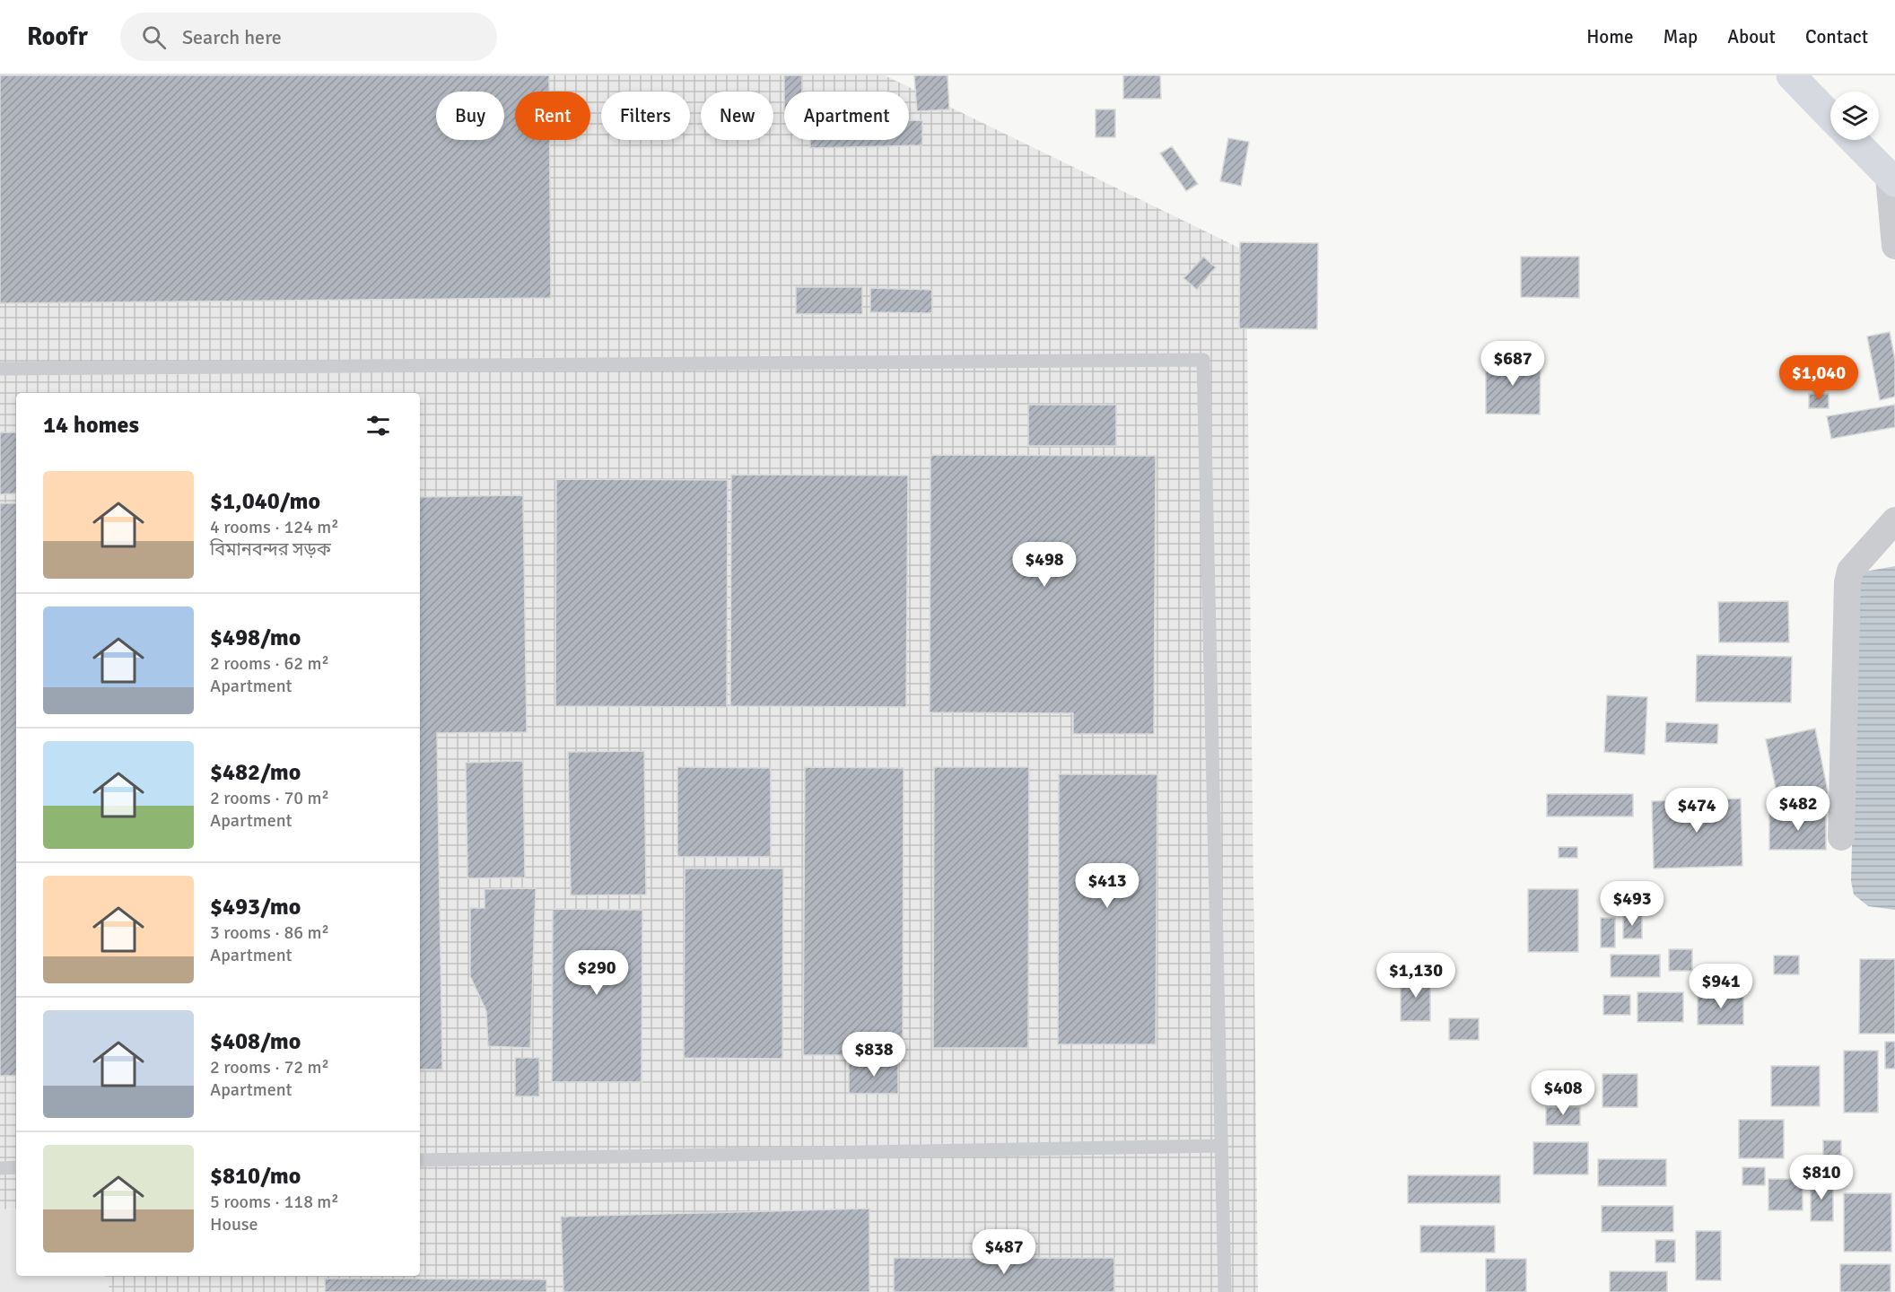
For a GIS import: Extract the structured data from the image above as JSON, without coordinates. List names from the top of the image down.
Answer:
{
  "page": {
    "header": "Roofr",
    "search": "Search here",
    "nav": [
      "Home",
      "Map",
      "About",
      "Contact"
    ],
    "chip": [
      "Buy",
      "Rent",
      "Filters",
      "New",
      "Apartment"
    ],
    "price": [
      "$687",
      "$1,040",
      "$498",
      "$482",
      "$474",
      "$413",
      "$493",
      "$290",
      "$1,130",
      "$941",
      "$838",
      "$408",
      "$810",
      "$487"
    ],
    "heading": "14 homes",
    "list": [
      {
        "name": "$1,040/mo",
        "note": "4 rooms · 124 m² · বিমানবন্দর সড়ক"
      },
      {
        "name": "$498/mo",
        "note": "2 rooms · 62 m² · Apartment"
      },
      {
        "name": "$482/mo",
        "note": "2 rooms · 70 m² · Apartment"
      },
      {
        "name": "$493/mo",
        "note": "3 rooms · 86 m² · Apartment"
      },
      {
        "name": "$408/mo",
        "note": "2 rooms · 72 m² · Apartment"
      },
      {
        "name": "$810/mo",
        "note": "5 rooms · 118 m² · House"
      }
    ]
  }
}
